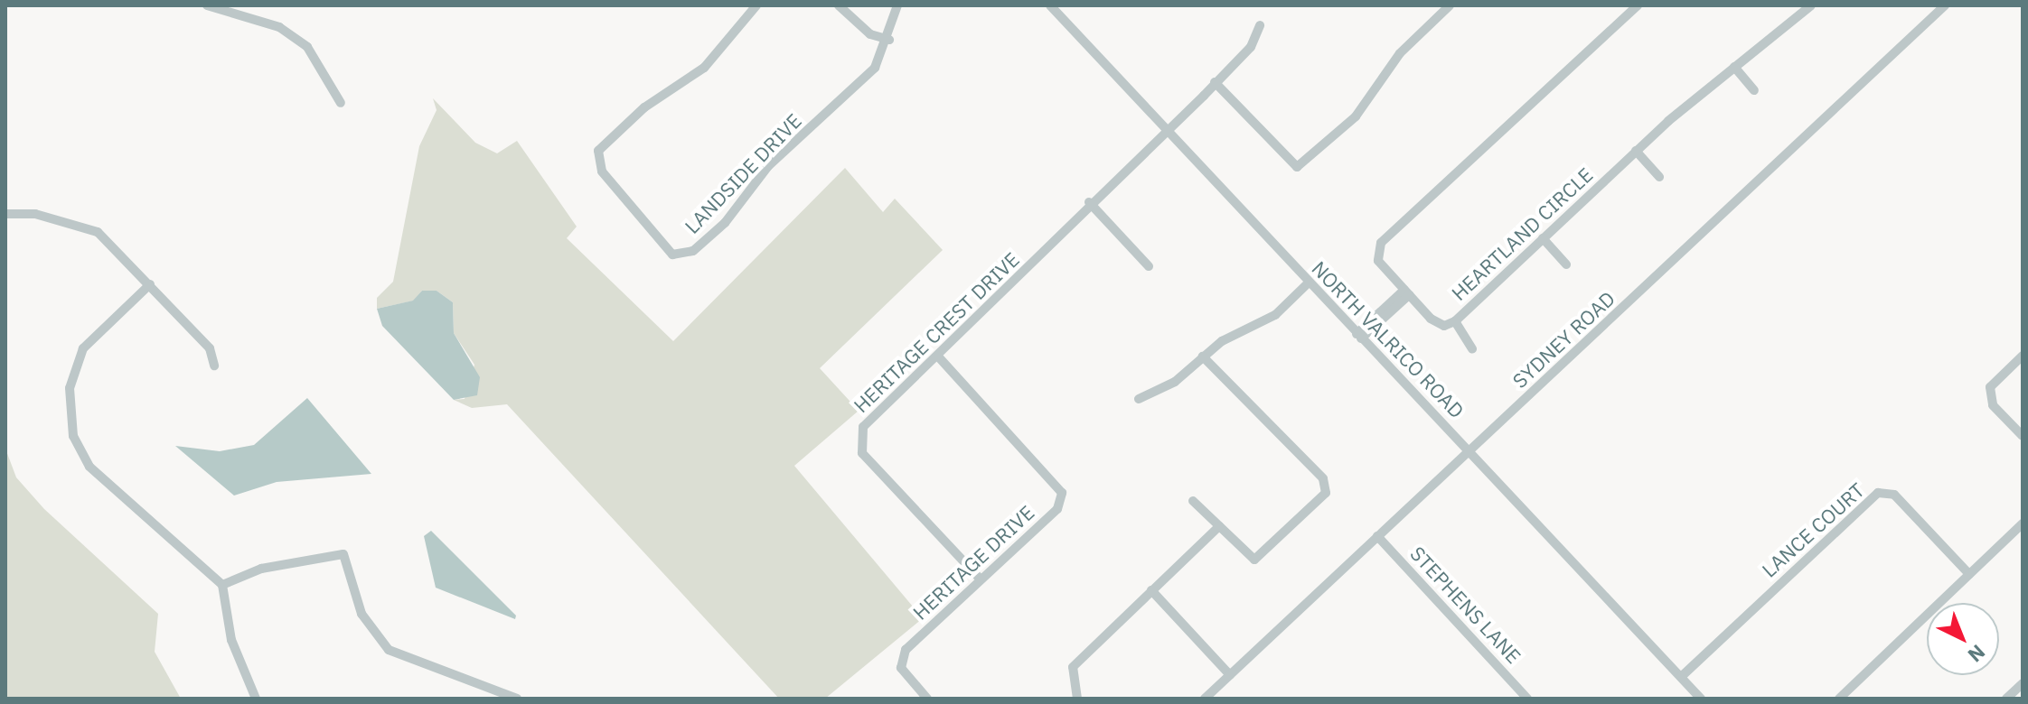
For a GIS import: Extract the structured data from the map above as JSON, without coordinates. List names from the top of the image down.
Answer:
{
  "streets": {
    "street": [
      "LANDSIDE DRIVE",
      "HEARTLAND CIRCLE",
      "HERITAGE CREST DRIVE",
      "NORTH VALRICO ROAD",
      "SYDNEY ROAD",
      "LANCE COURT",
      "HERITAGE DRIVE",
      "STEPHENS LANE"
    ]
  },
  "crossings": [
    ["HERITAGE CREST DRIVE", "NORTH VALRICO ROAD"],
    ["HERITAGE CREST DRIVE", "HERITAGE DRIVE"],
    ["NORTH VALRICO ROAD", "SYDNEY ROAD"],
    ["NORTH VALRICO ROAD", "LANCE COURT"],
    ["SYDNEY ROAD", "STEPHENS LANE"]
  ],
  "north": "bottom right"
}
